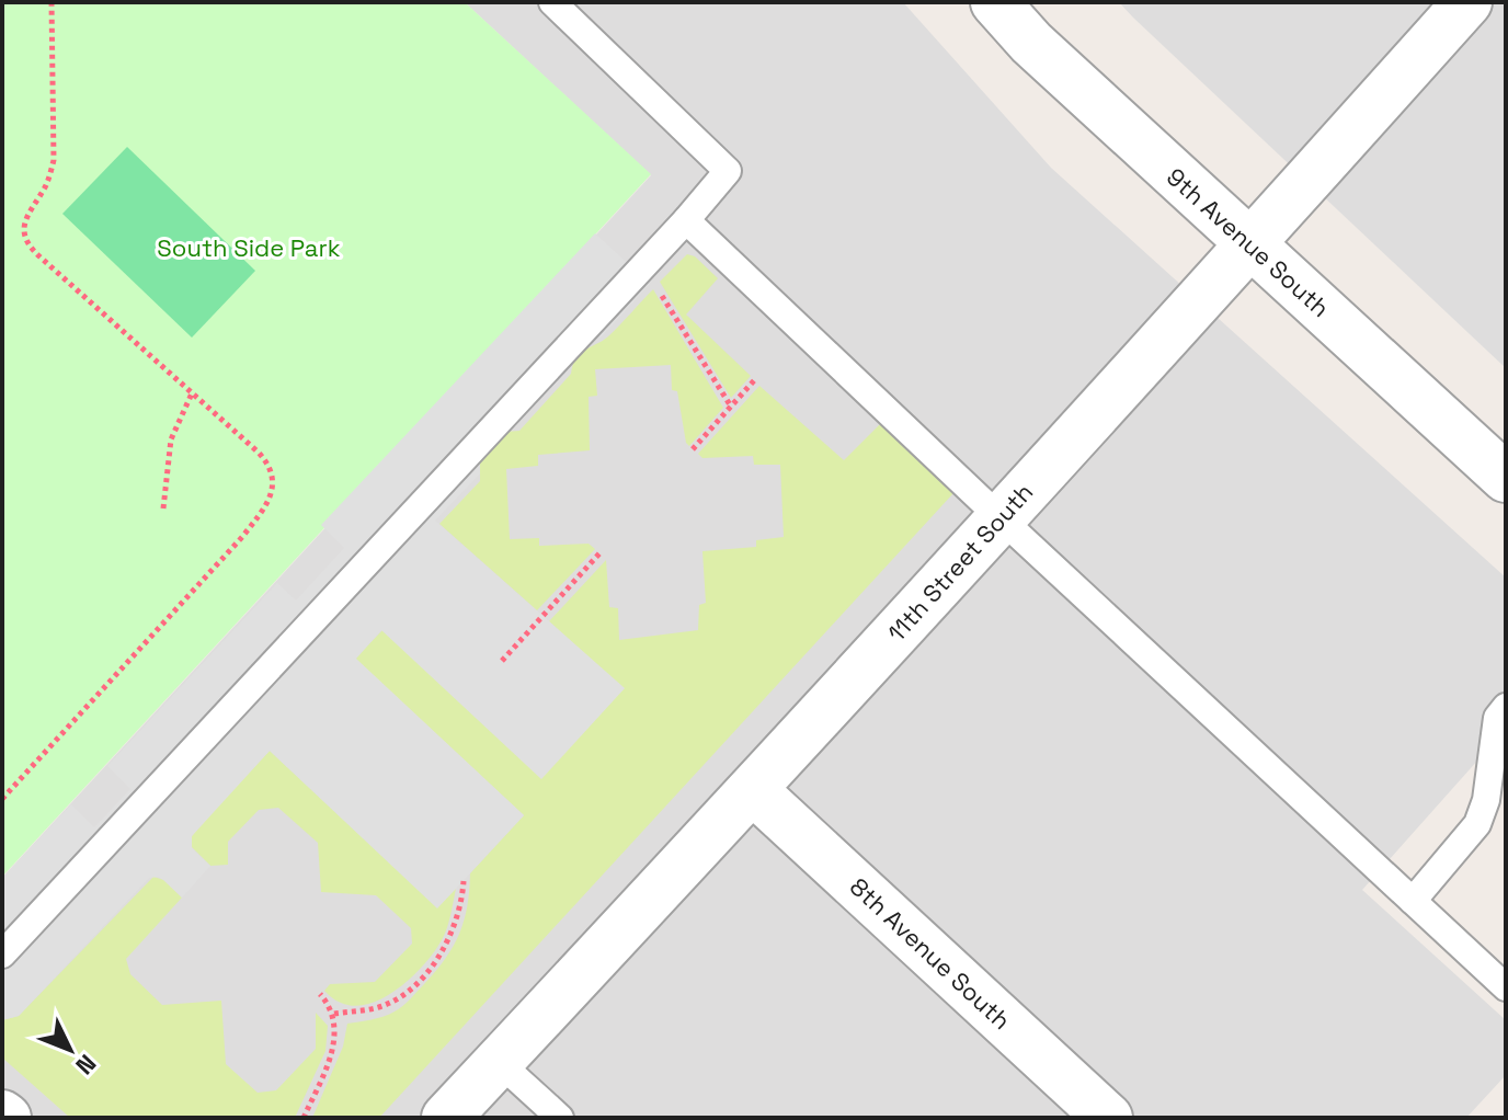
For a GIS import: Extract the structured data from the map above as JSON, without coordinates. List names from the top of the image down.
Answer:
{
  "streets": {
    "street": ["9th Avenue South", "11th Street South", "8th Avenue South"]
  },
  "crossings": [
    ["9th Avenue South", "11th Street South"],
    ["11th Street South", "8th Avenue South"]
  ],
  "parks": ["South Side Park"],
  "north": "bottom right"
}
